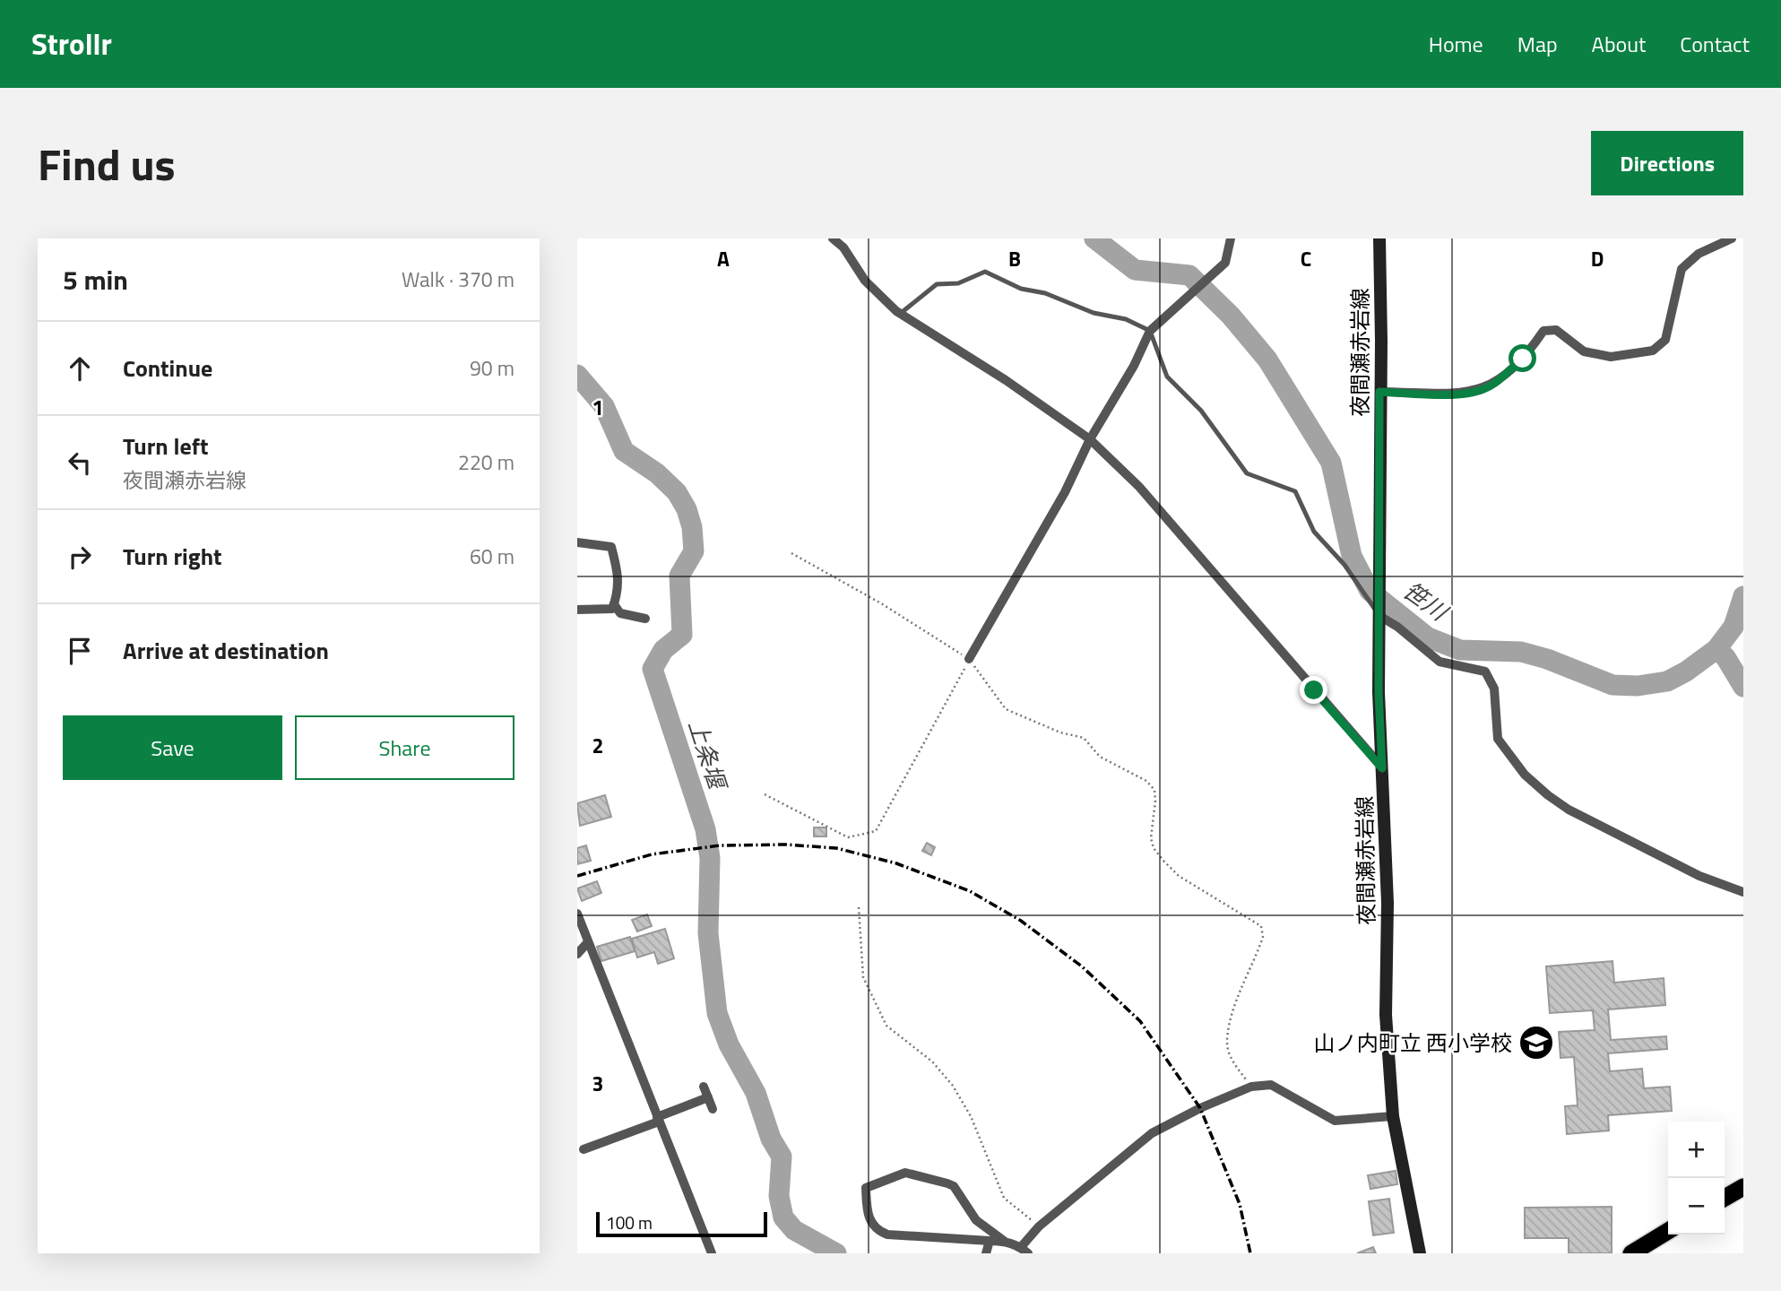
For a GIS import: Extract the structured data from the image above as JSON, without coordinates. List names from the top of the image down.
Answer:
{
  "streets": {
    "main road": ["夜間瀬赤岩線"]
  },
  "water": ["笹川", "上条堰"],
  "places": {
    "school or university": ["山ノ内町立 西小学校"]
  },
  "scale_bar": "100 m",
  "page": {
    "header": "Strollr",
    "nav": [
      "Home",
      "Map",
      "About",
      "Contact"
    ],
    "title": "Find us",
    "buttons": [
      "Directions",
      ["Save", "Share"]
    ],
    "heading": ["5 min", "Walk · 370 m"],
    "list": [
      ["Continue", "90 m"],
      ["Turn left", "夜間瀬赤岩線", "220 m"],
      ["Turn right", "60 m"],
      "Arrive at destination"
    ],
    "map_buttons": ["+", "−"],
    "scale": "100 m"
  },
  "grid": {
    "columns": [
      "A",
      "B",
      "C",
      "D"
    ],
    "rows": ["1", "2", "3"]
  }
}
